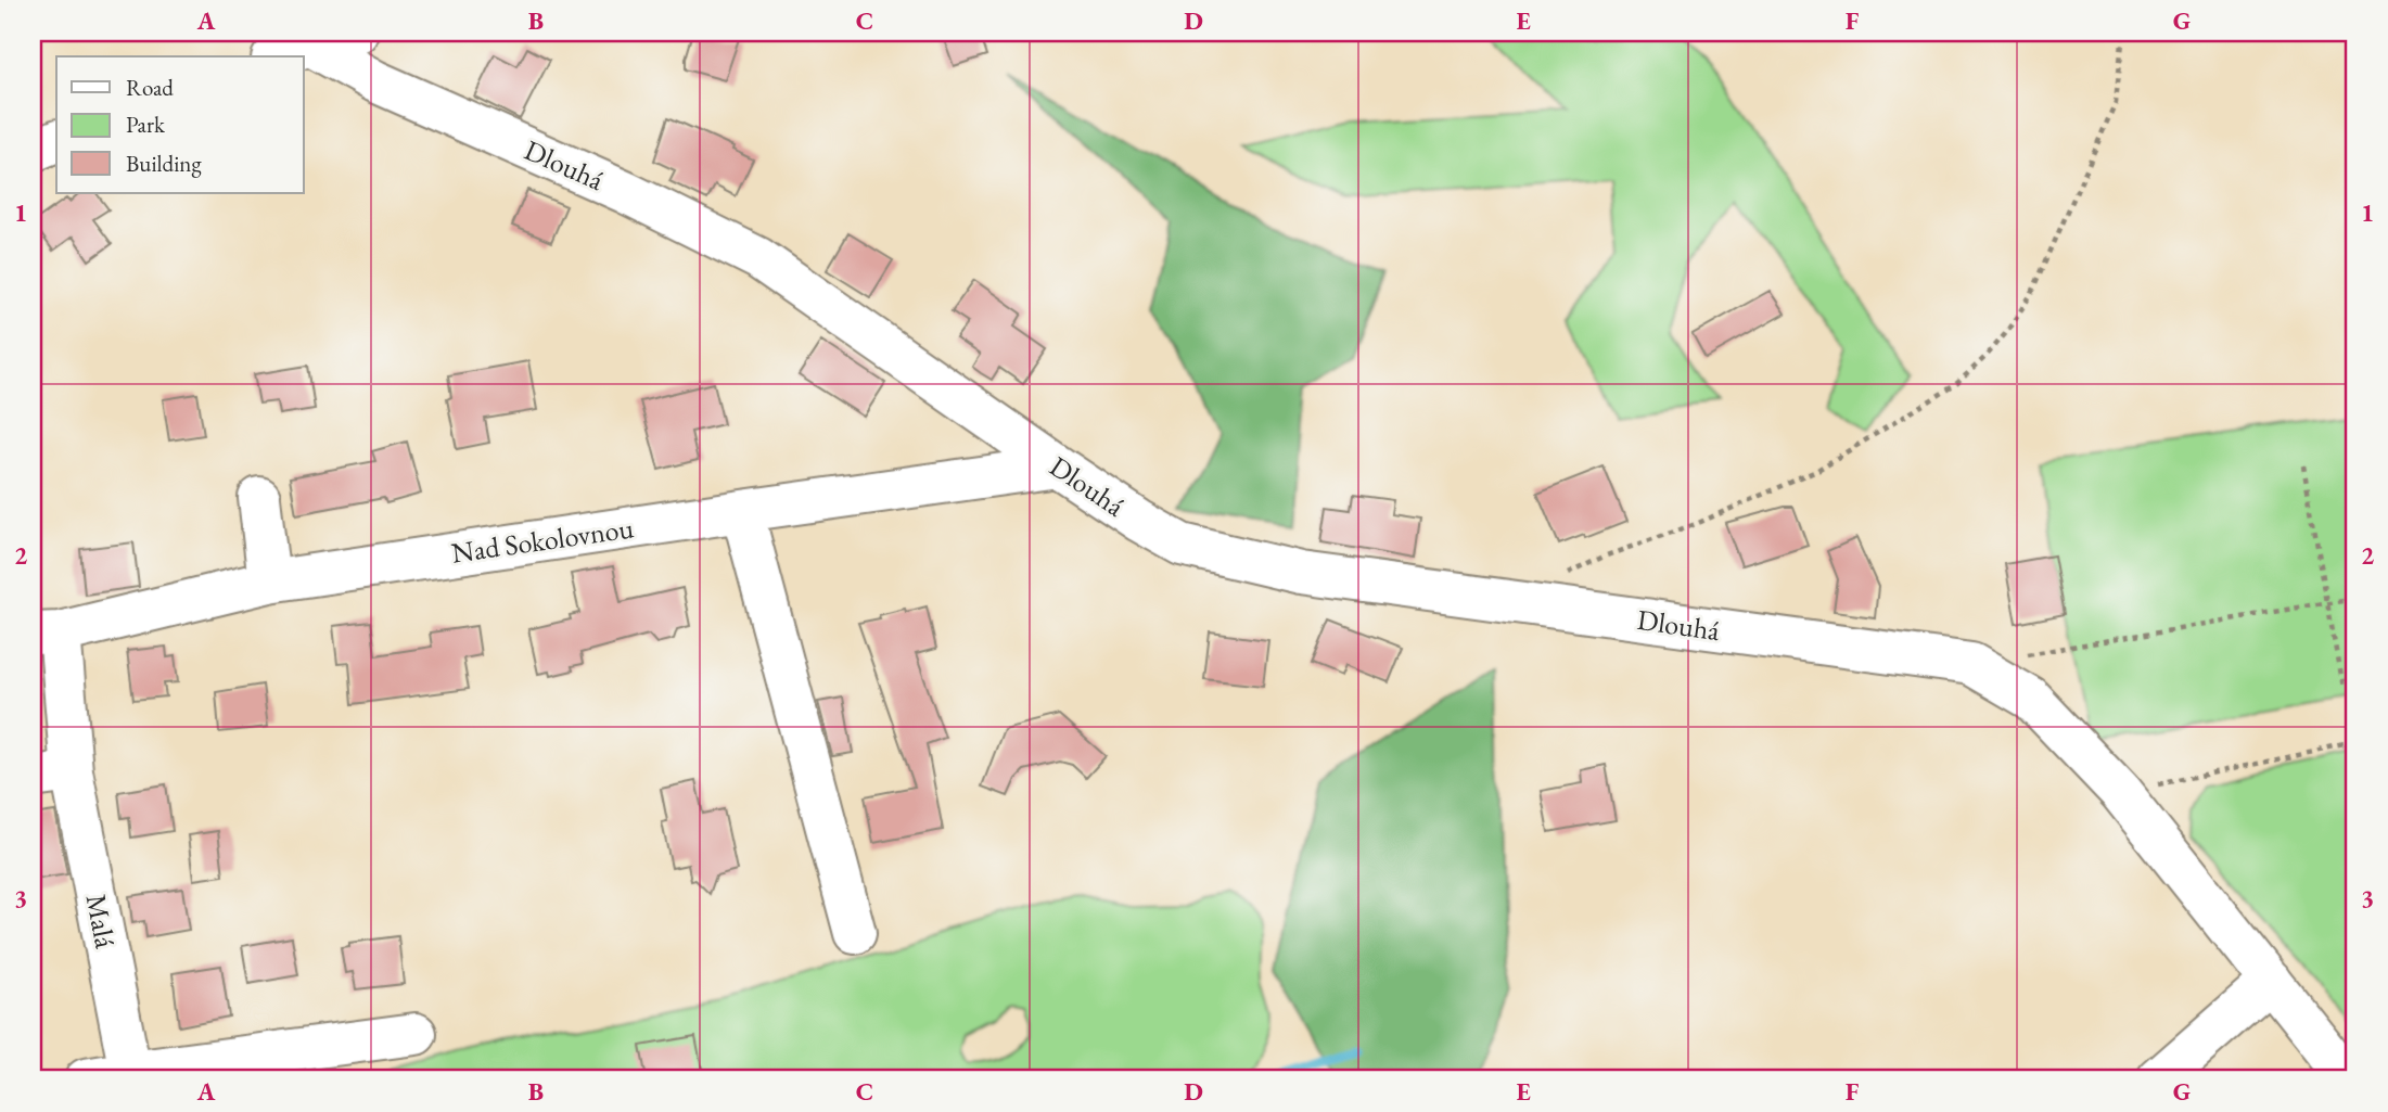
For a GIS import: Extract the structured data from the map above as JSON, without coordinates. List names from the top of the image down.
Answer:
{
  "streets": {
    "street": ["Dlouhá", "Nad Sokolovnou", "Malá"]
  },
  "crossings": [
    ["Dlouhá", "Nad Sokolovnou"],
    ["Nad Sokolovnou", "Malá"]
  ],
  "legend": ["Road", "Park", "Building"],
  "grid": {
    "columns": [
      "A",
      "B",
      "C",
      "D",
      "E",
      "F",
      "G"
    ],
    "rows": ["1", "2", "3"]
  }
}
